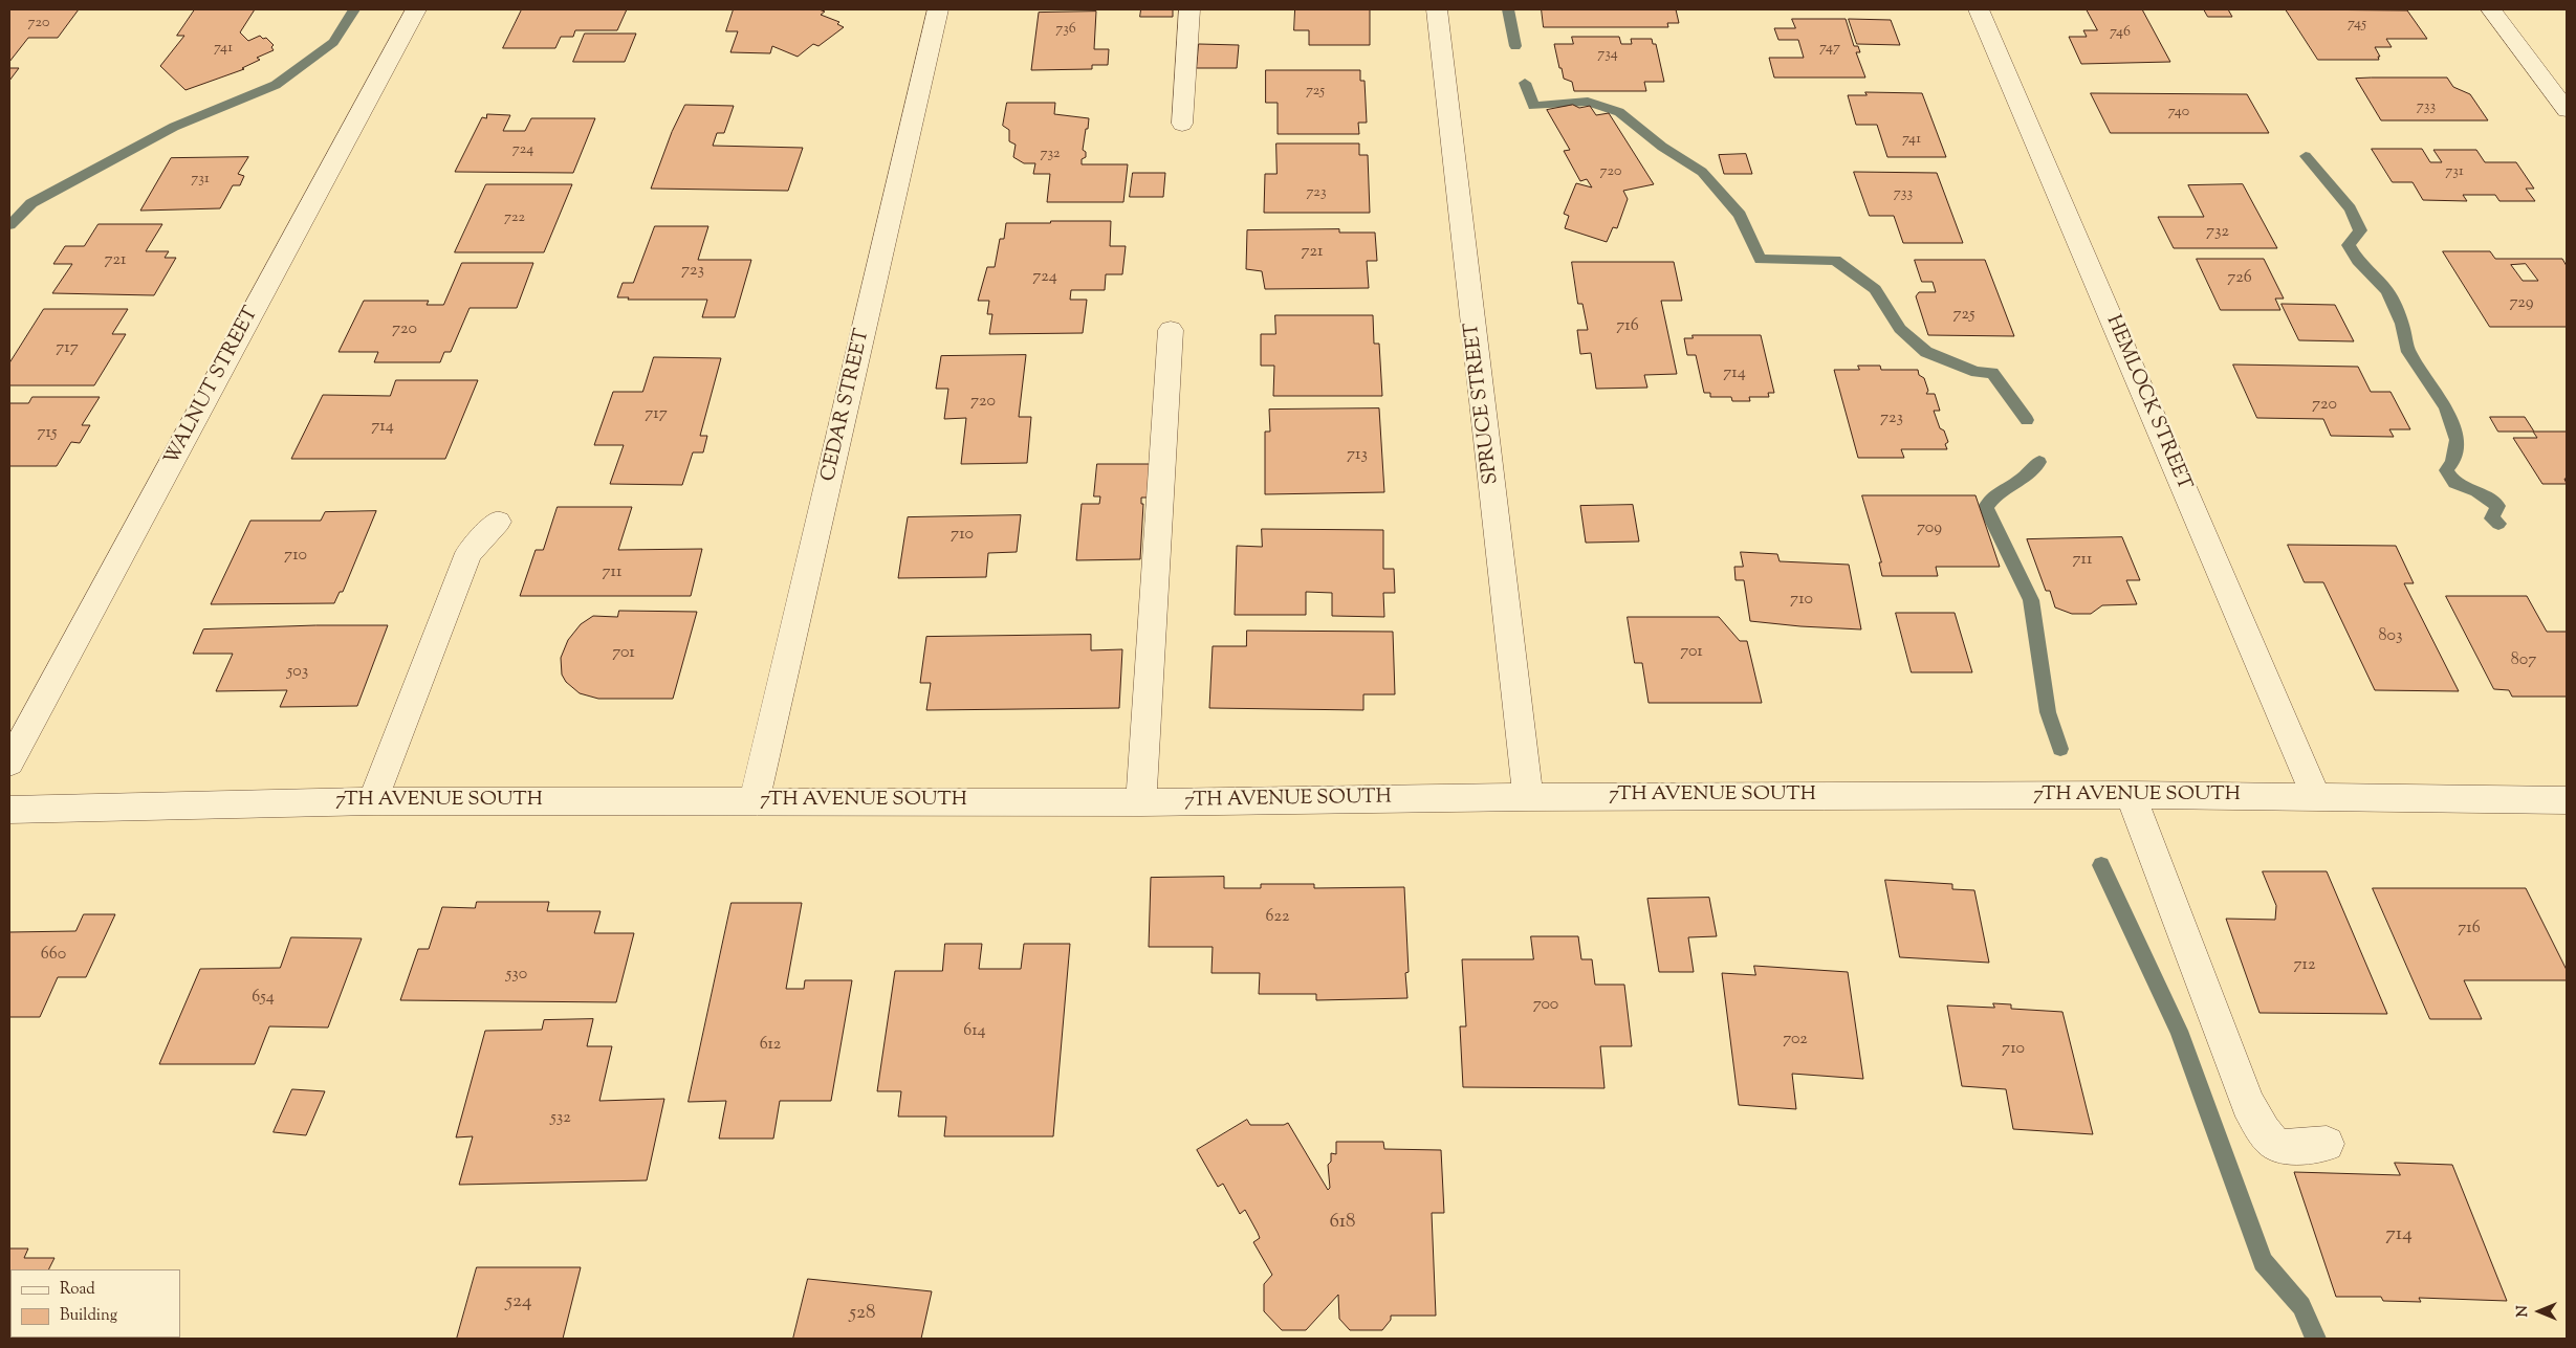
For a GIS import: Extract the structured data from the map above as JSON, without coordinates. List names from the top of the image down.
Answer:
{
  "streets": {
    "street": [
      "WALNUT STREET",
      "SPRUCE STREET",
      "HEMLOCK STREET",
      "CEDAR STREET",
      "7TH AVENUE SOUTH"
    ]
  },
  "crossings": [
    ["SPRUCE STREET", "7TH AVENUE SOUTH"],
    ["HEMLOCK STREET", "7TH AVENUE SOUTH"],
    ["CEDAR STREET", "7TH AVENUE SOUTH"]
  ],
  "house_numbers": [
    "720",
    "745",
    "736",
    "746",
    "741",
    "747",
    "734",
    "725",
    "733",
    "740",
    "741",
    "724",
    "732",
    "720",
    "731",
    "731",
    "723",
    "733",
    "722",
    "732",
    "721",
    "721",
    "723",
    "724",
    "726",
    "729",
    "725",
    "716",
    "720",
    "717",
    "714",
    "720",
    "720",
    "717",
    "723",
    "714",
    "715",
    "713",
    "709",
    "710",
    "710",
    "711",
    "711",
    "710",
    "803",
    "701",
    "701",
    "807",
    "503",
    "622",
    "716",
    "660",
    "712",
    "530",
    "654",
    "700",
    "614",
    "702",
    "612",
    "710",
    "532",
    "618",
    "714",
    "524",
    "528"
  ],
  "legend": ["Road", "Building"],
  "north": "left"
}
